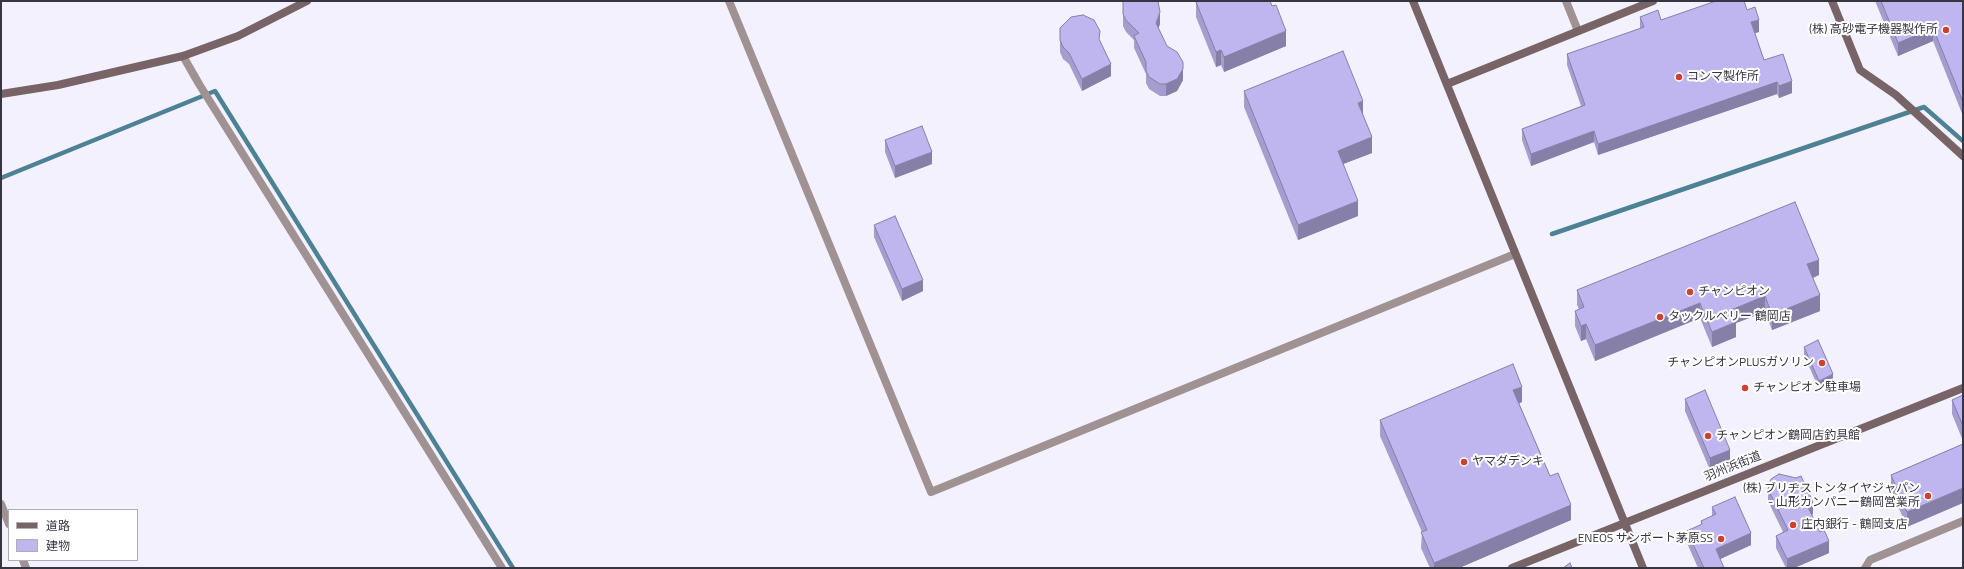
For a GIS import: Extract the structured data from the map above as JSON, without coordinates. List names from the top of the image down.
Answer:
{
  "streets": {
    "street": ["羽州浜街道"]
  },
  "places": [
    "(株) 高砂電子機器製作所",
    "コンマ製作所",
    "チャンピオン",
    "タックルベリー 鶴岡店",
    "チャンピオンPLUSガソリン",
    "チャンピオン駐車場",
    "チャンピオン鶴岡店釣具館",
    "ヤマダデンキ",
    "(株) ブリヂストンタイヤジャパン - 山形カンパニー鶴岡営業所",
    "庄内銀行 - 鶴岡支店",
    "ENEOS サンポート茅原SS"
  ],
  "legend": ["道路", "建物"]
}
